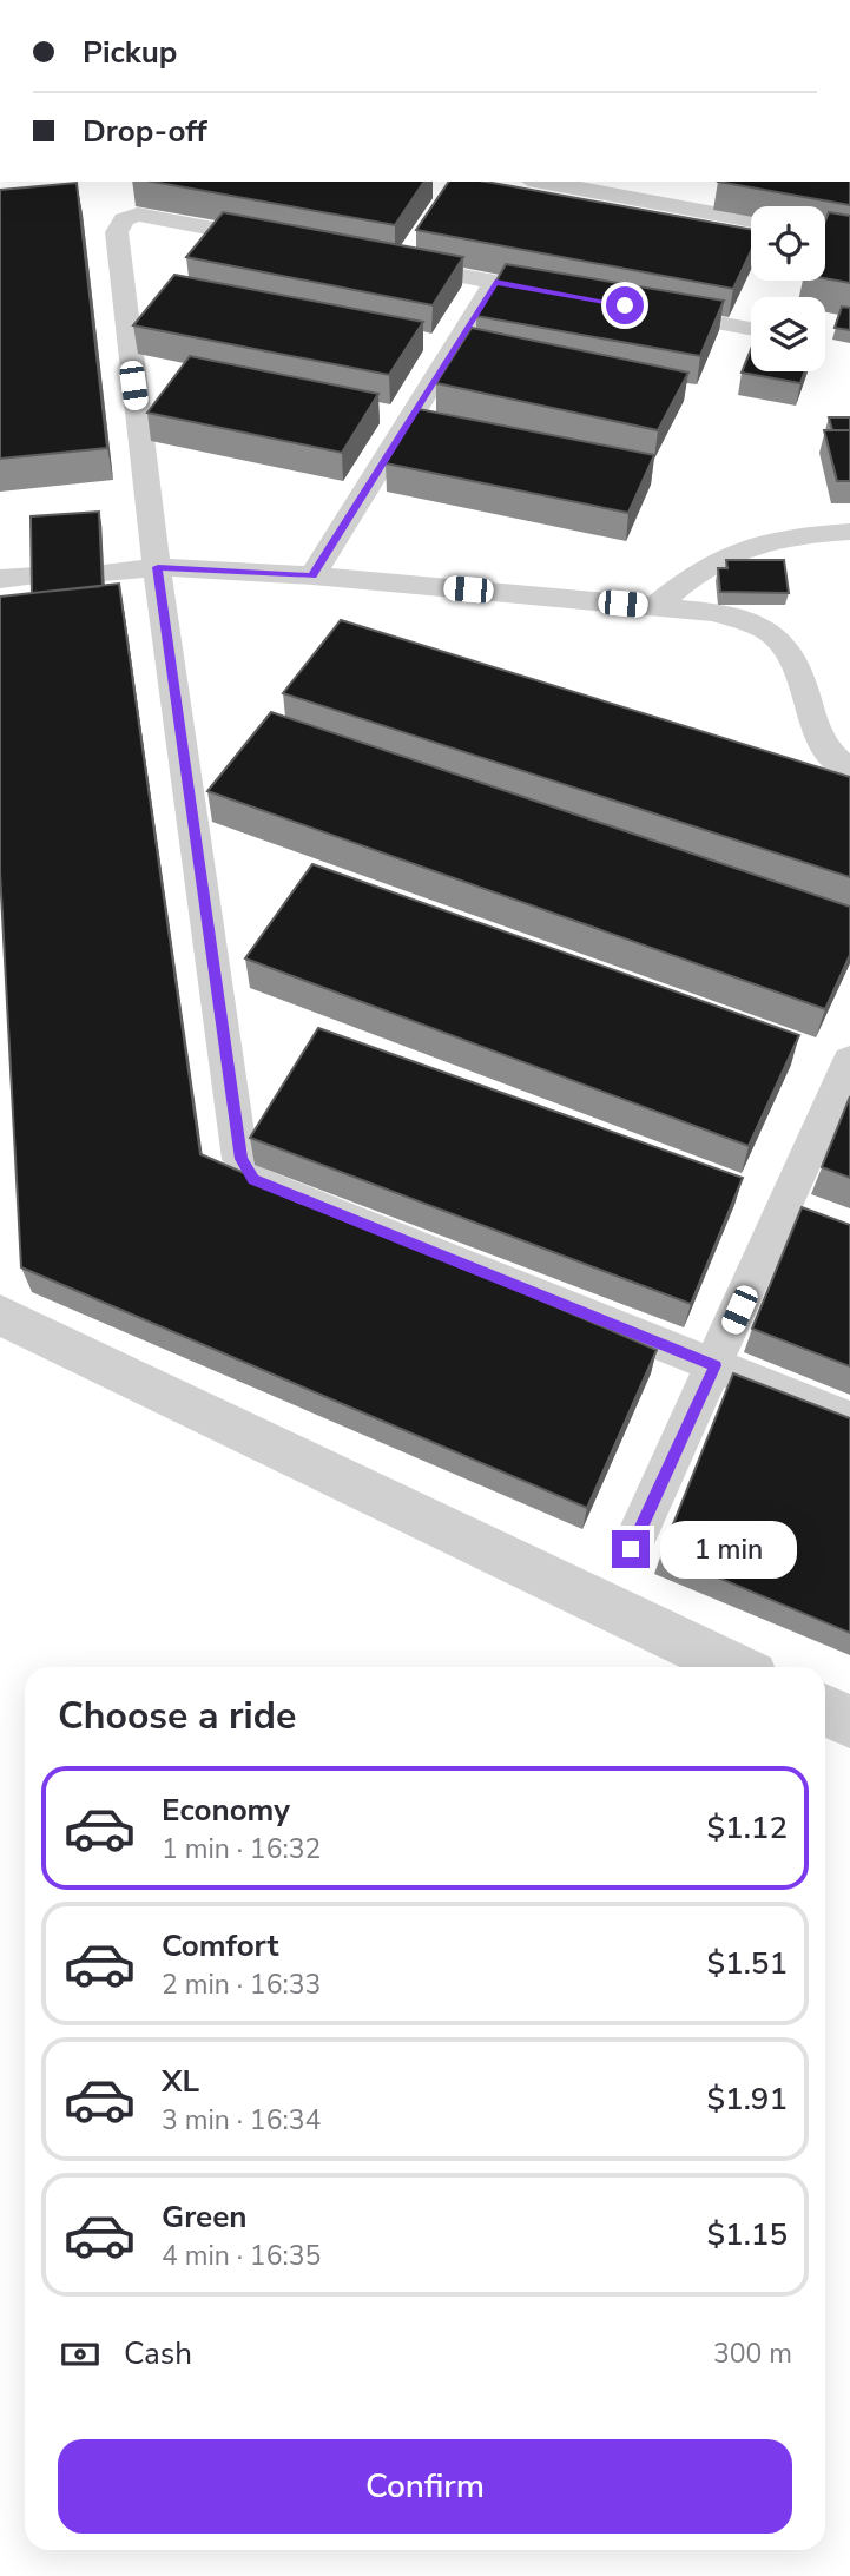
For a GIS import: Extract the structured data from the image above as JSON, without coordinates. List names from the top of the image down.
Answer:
{
  "page": {
    "banner": ["Pickup", "Drop-off"],
    "bubble": "1 min",
    "heading": "Choose a ride",
    "list": [
      {
        "name": "Economy",
        "note": "1 min · 16:32",
        "value": "$1.12"
      },
      {
        "name": "Comfort",
        "note": "2 min · 16:33",
        "value": "$1.51"
      },
      {
        "name": "XL",
        "note": "3 min · 16:34",
        "value": "$1.91"
      },
      {
        "name": "Green",
        "note": "4 min · 16:35",
        "value": "$1.15"
      }
    ],
    "pay": ["Cash", "300 m"],
    "buttons": "Confirm"
  }
}
